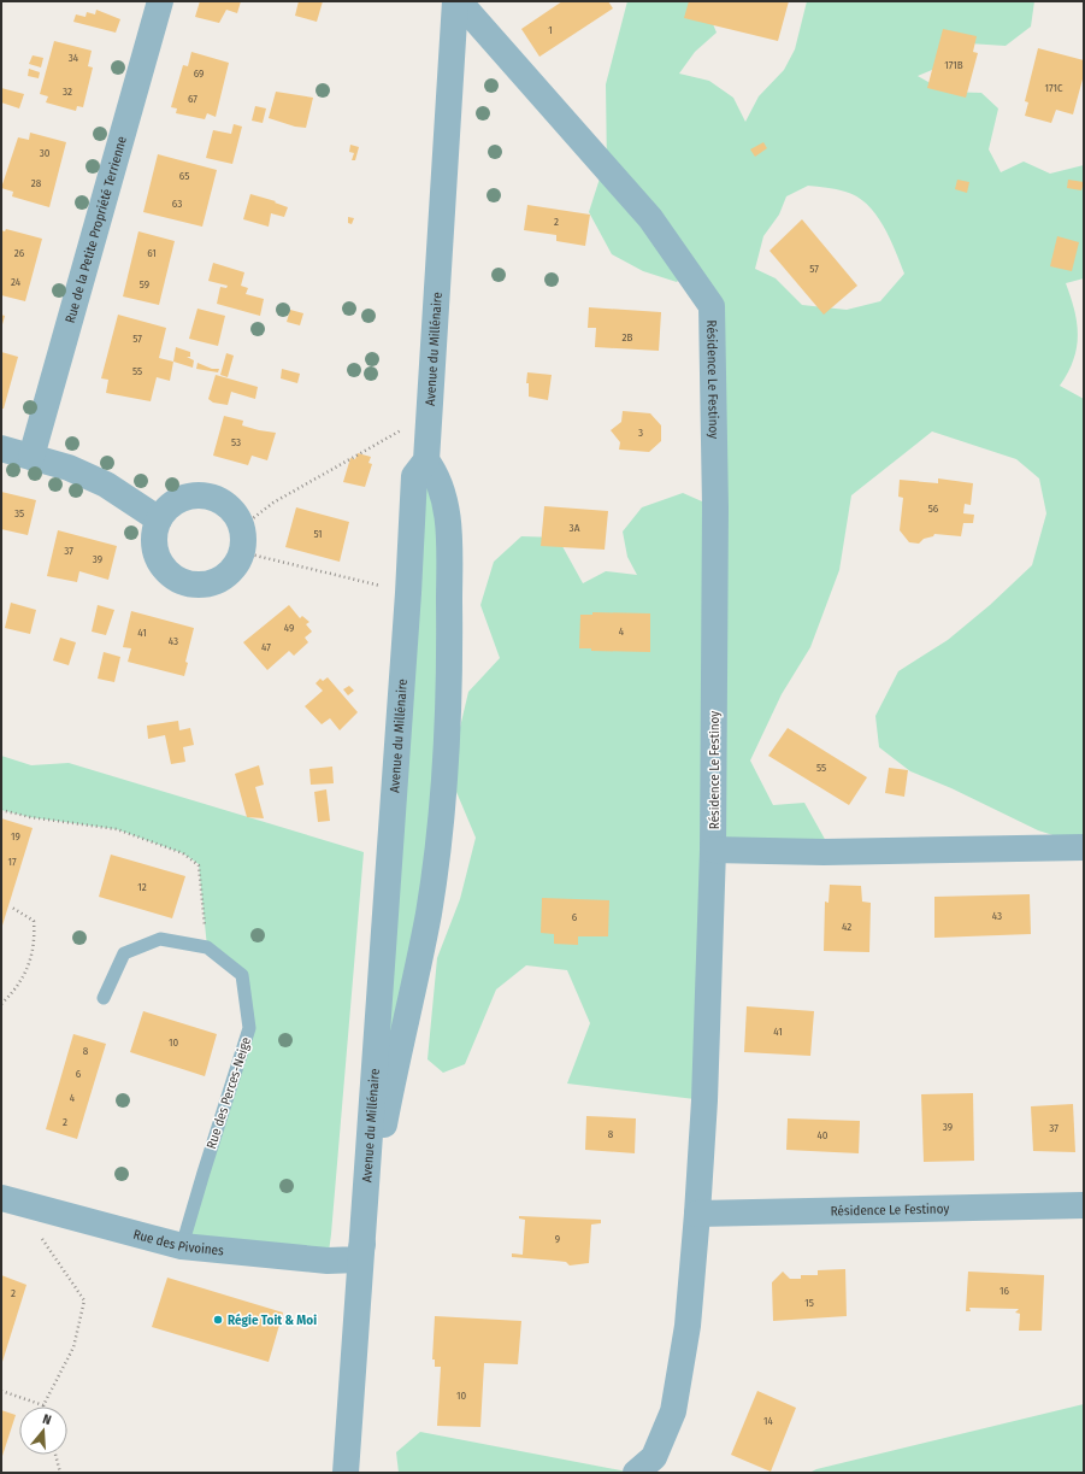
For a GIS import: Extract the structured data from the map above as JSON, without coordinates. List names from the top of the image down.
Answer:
{
  "streets": {
    "street": [
      "Rue de la Petite Propriété Terrienne",
      "Avenue du Millénaire",
      "Résidence Le Festinoy",
      "Rue des Pivoines"
    ],
    "lane": ["Rue des Perces-Neige"]
  },
  "crossings": [
    ["Avenue du Millénaire", "Résidence Le Festinoy"],
    ["Avenue du Millénaire", "Rue des Pivoines"],
    ["Rue des Perces-Neige", "Rue des Pivoines"]
  ],
  "places": ["Régie Toit & Moi"],
  "house_numbers": [
    "1",
    "34",
    "171B",
    "69",
    "171C",
    "32",
    "67",
    "30",
    "65",
    "28",
    "63",
    "2",
    "26",
    "61",
    "57",
    "24",
    "59",
    "2B",
    "57",
    "55",
    "3",
    "53",
    "56",
    "35",
    "3A",
    "51",
    "37",
    "39",
    "49",
    "4",
    "41",
    "43",
    "47",
    "55",
    "19",
    "17",
    "12",
    "43",
    "6",
    "42",
    "41",
    "10",
    "8",
    "6",
    "4",
    "2",
    "39",
    "37",
    "8",
    "40",
    "9",
    "16",
    "2",
    "15",
    "10",
    "14"
  ],
  "north": "top"
}
